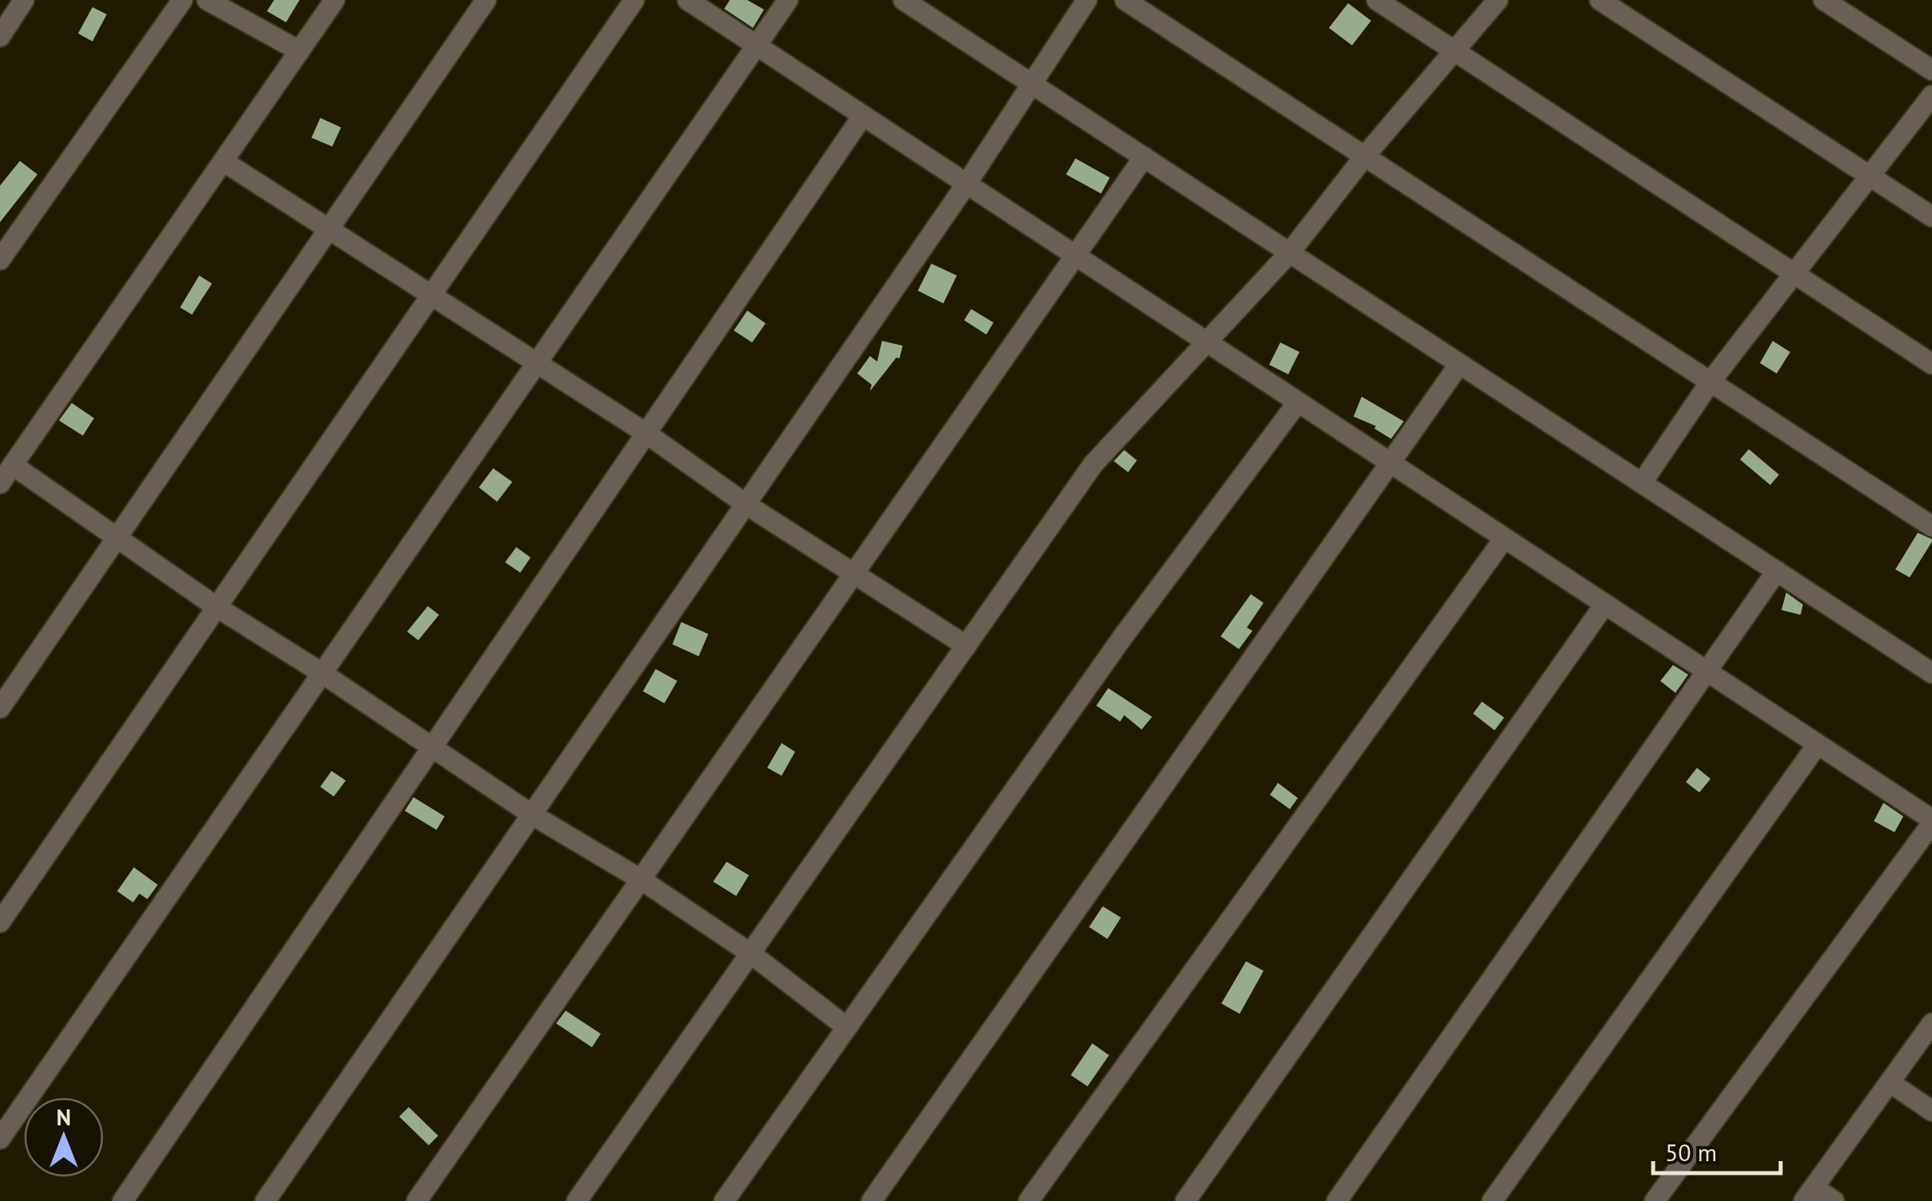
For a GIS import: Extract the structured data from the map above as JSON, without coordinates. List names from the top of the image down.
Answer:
{
  "scale_bar": "50 m",
  "north": "top"
}
